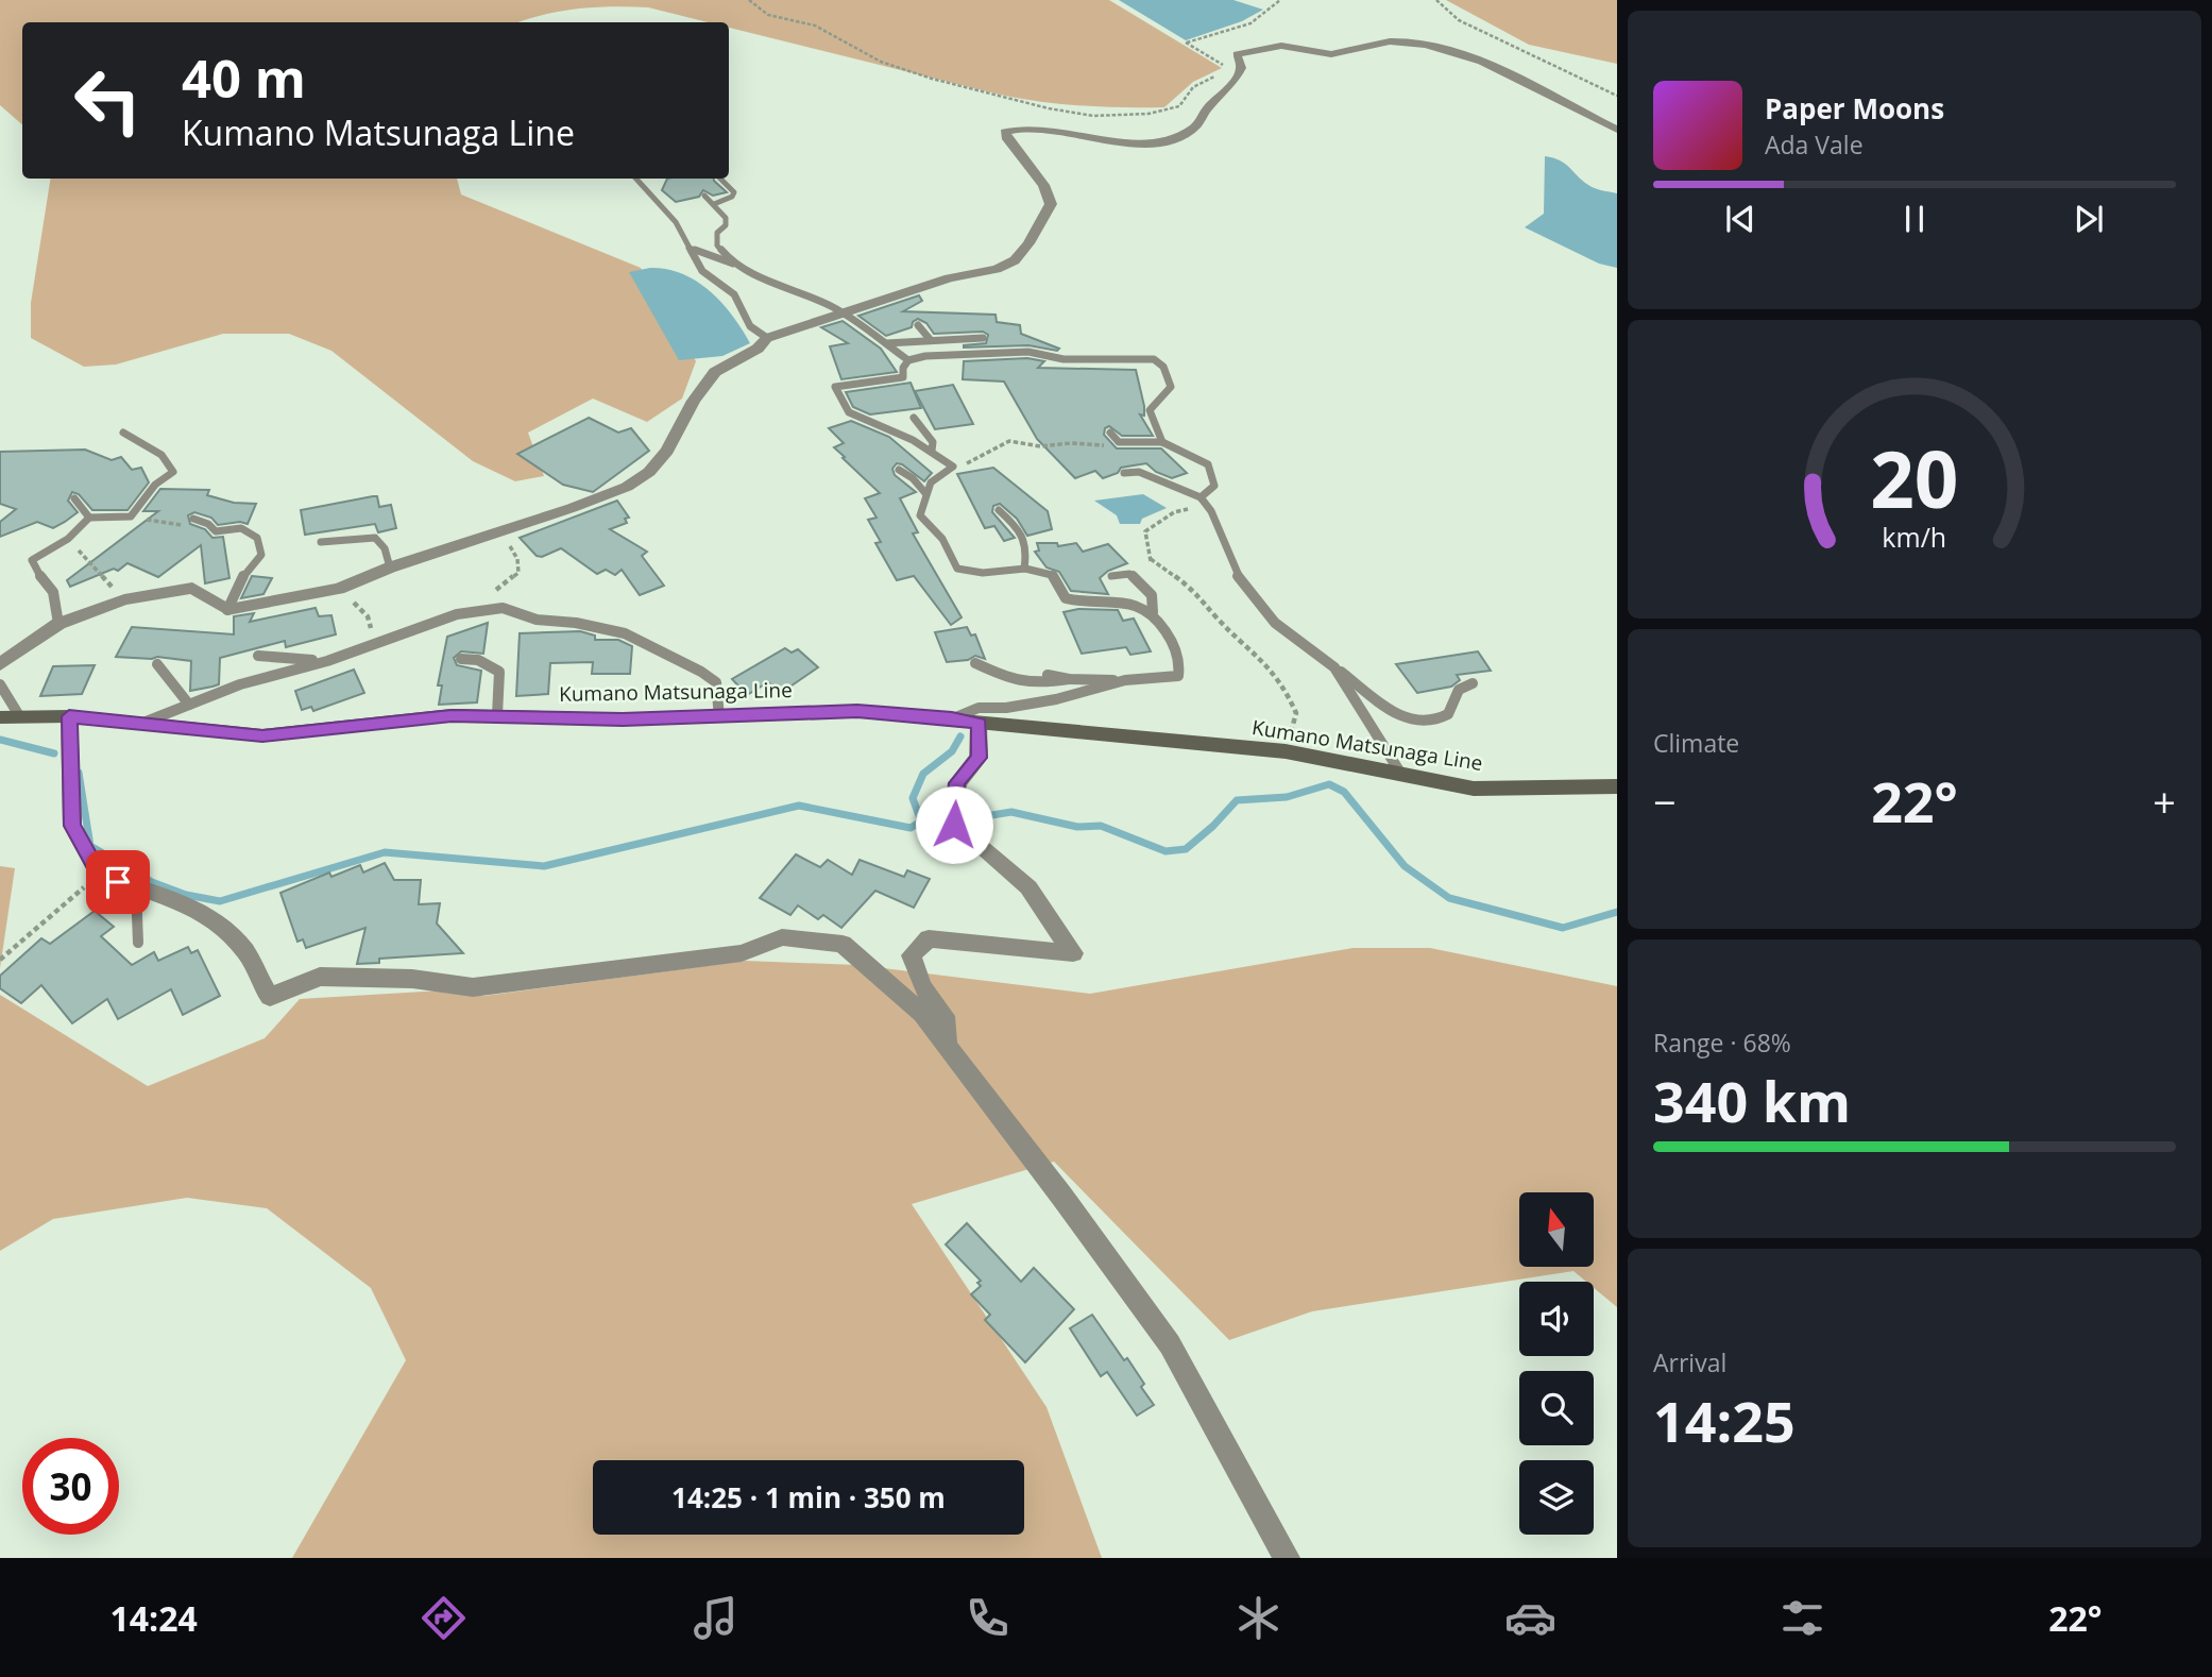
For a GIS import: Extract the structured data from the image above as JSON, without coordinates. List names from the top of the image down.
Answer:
{
  "streets": {
    "main road": ["Kumano Matsunaga Line"]
  },
  "north": "top",
  "page": {
    "turn": ["40 m", "Kumano Matsunaga Line"],
    "song": ["Paper Moons", "Ada Vale"],
    "tile": [
      "Climate",
      ["Range · 68%", "340 km"],
      ["Arrival", "14:25"]
    ],
    "heat": ["−", "22°", "+"],
    "limit": "30",
    "trip": "14:25 · 1 min · 350 m",
    "tabs": ["14:24", "22°"],
    "gauge": ["20", "km/h"]
  }
}
